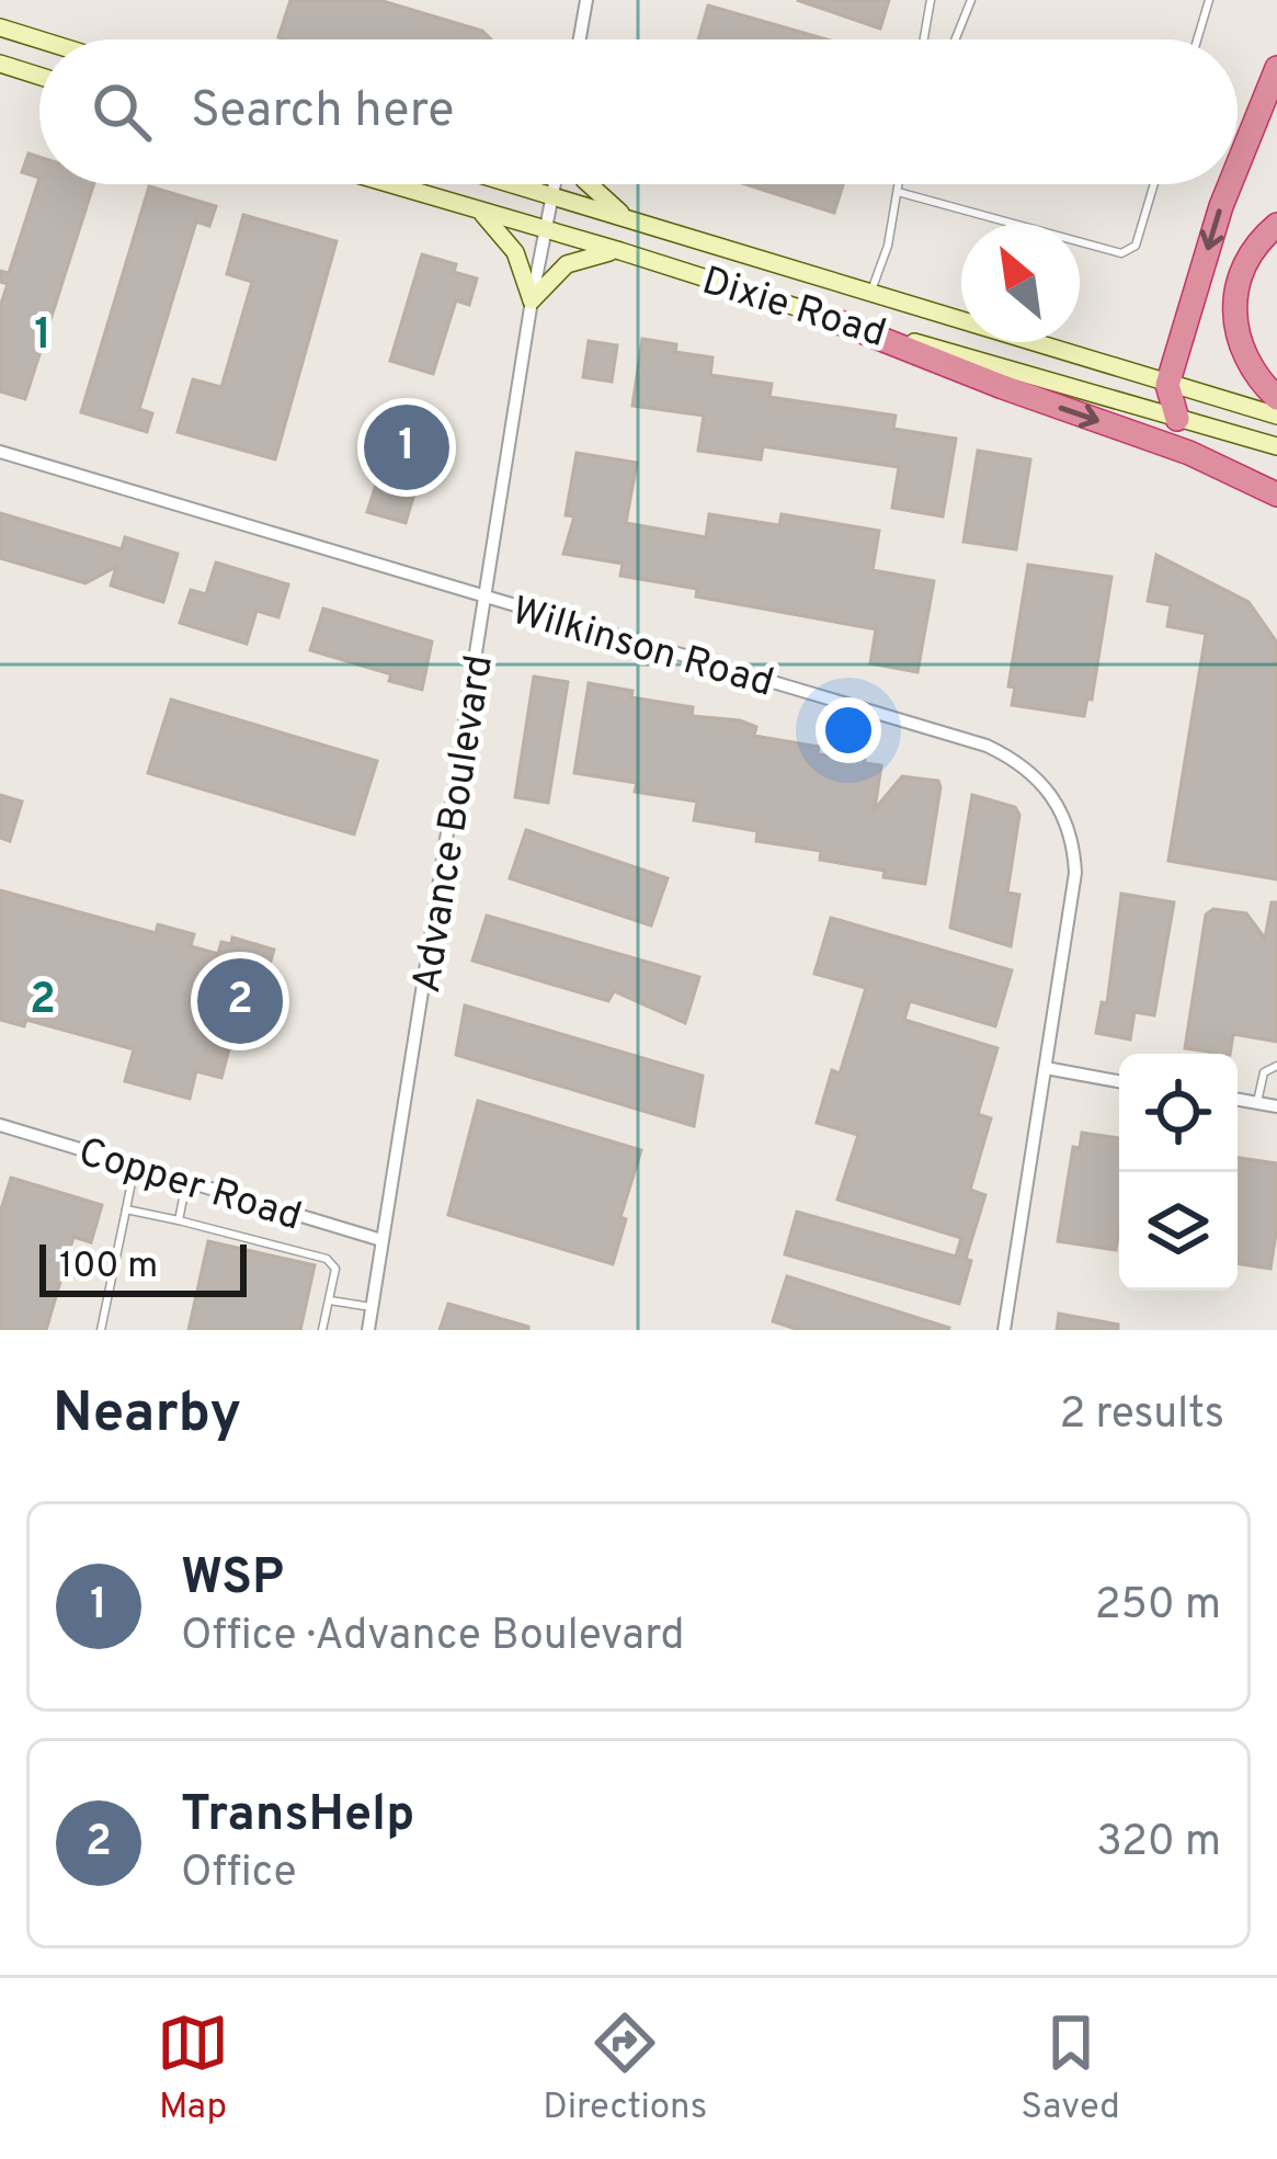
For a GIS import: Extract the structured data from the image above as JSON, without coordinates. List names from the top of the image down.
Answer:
{
  "streets": {
    "main road": ["Dixie Road"],
    "street": ["Wilkinson Road", "Advance Boulevard", "Copper Road"]
  },
  "crossings": [
    ["Dixie Road", "Advance Boulevard"],
    ["Wilkinson Road", "Advance Boulevard"],
    ["Advance Boulevard", "Copper Road"]
  ],
  "scale_bar": "100 m",
  "north": "top left",
  "page": {
    "search": "Search here",
    "pins": ["1", "2"],
    "scale": "100 m",
    "heading": ["Nearby", "2 results"],
    "list": [
      {
        "mark": "1",
        "name": "WSP",
        "note": "Office · Advance Boulevard",
        "value": "250 m"
      },
      {
        "mark": "2",
        "name": "TransHelp",
        "note": "Office",
        "value": "320 m"
      }
    ],
    "nav": ["Map", "Directions", "Saved"]
  },
  "grid": {
    "rows": ["1", "2"]
  }
}
